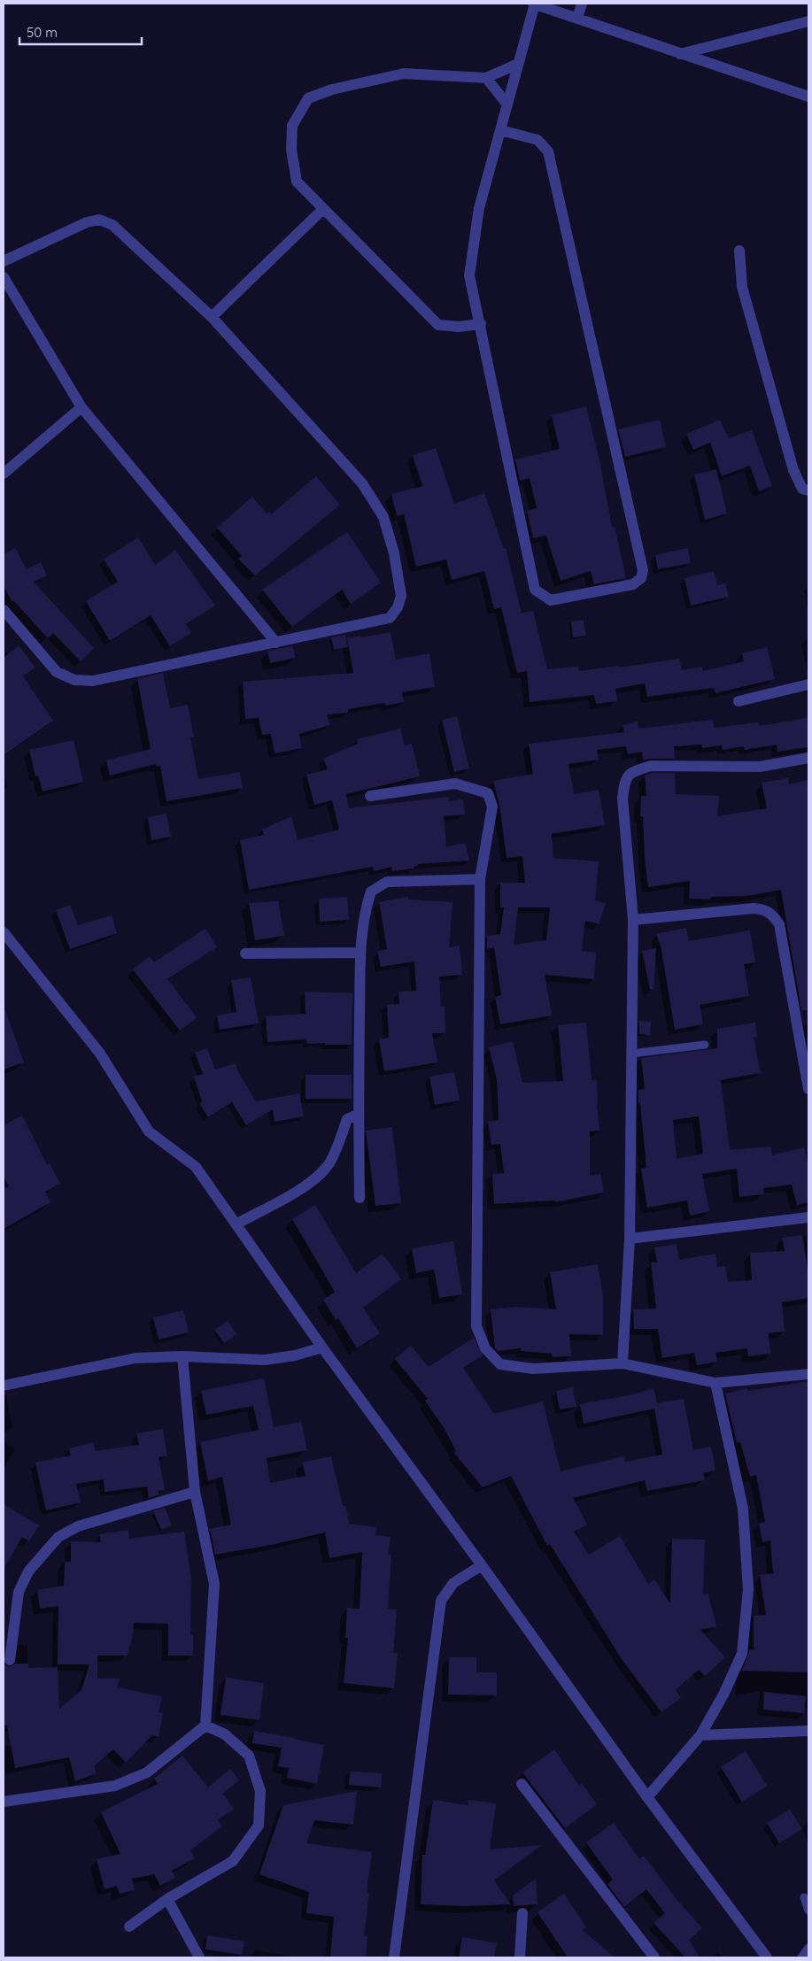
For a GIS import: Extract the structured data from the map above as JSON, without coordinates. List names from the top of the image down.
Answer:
{
  "scale_bar": "50 m"
}
